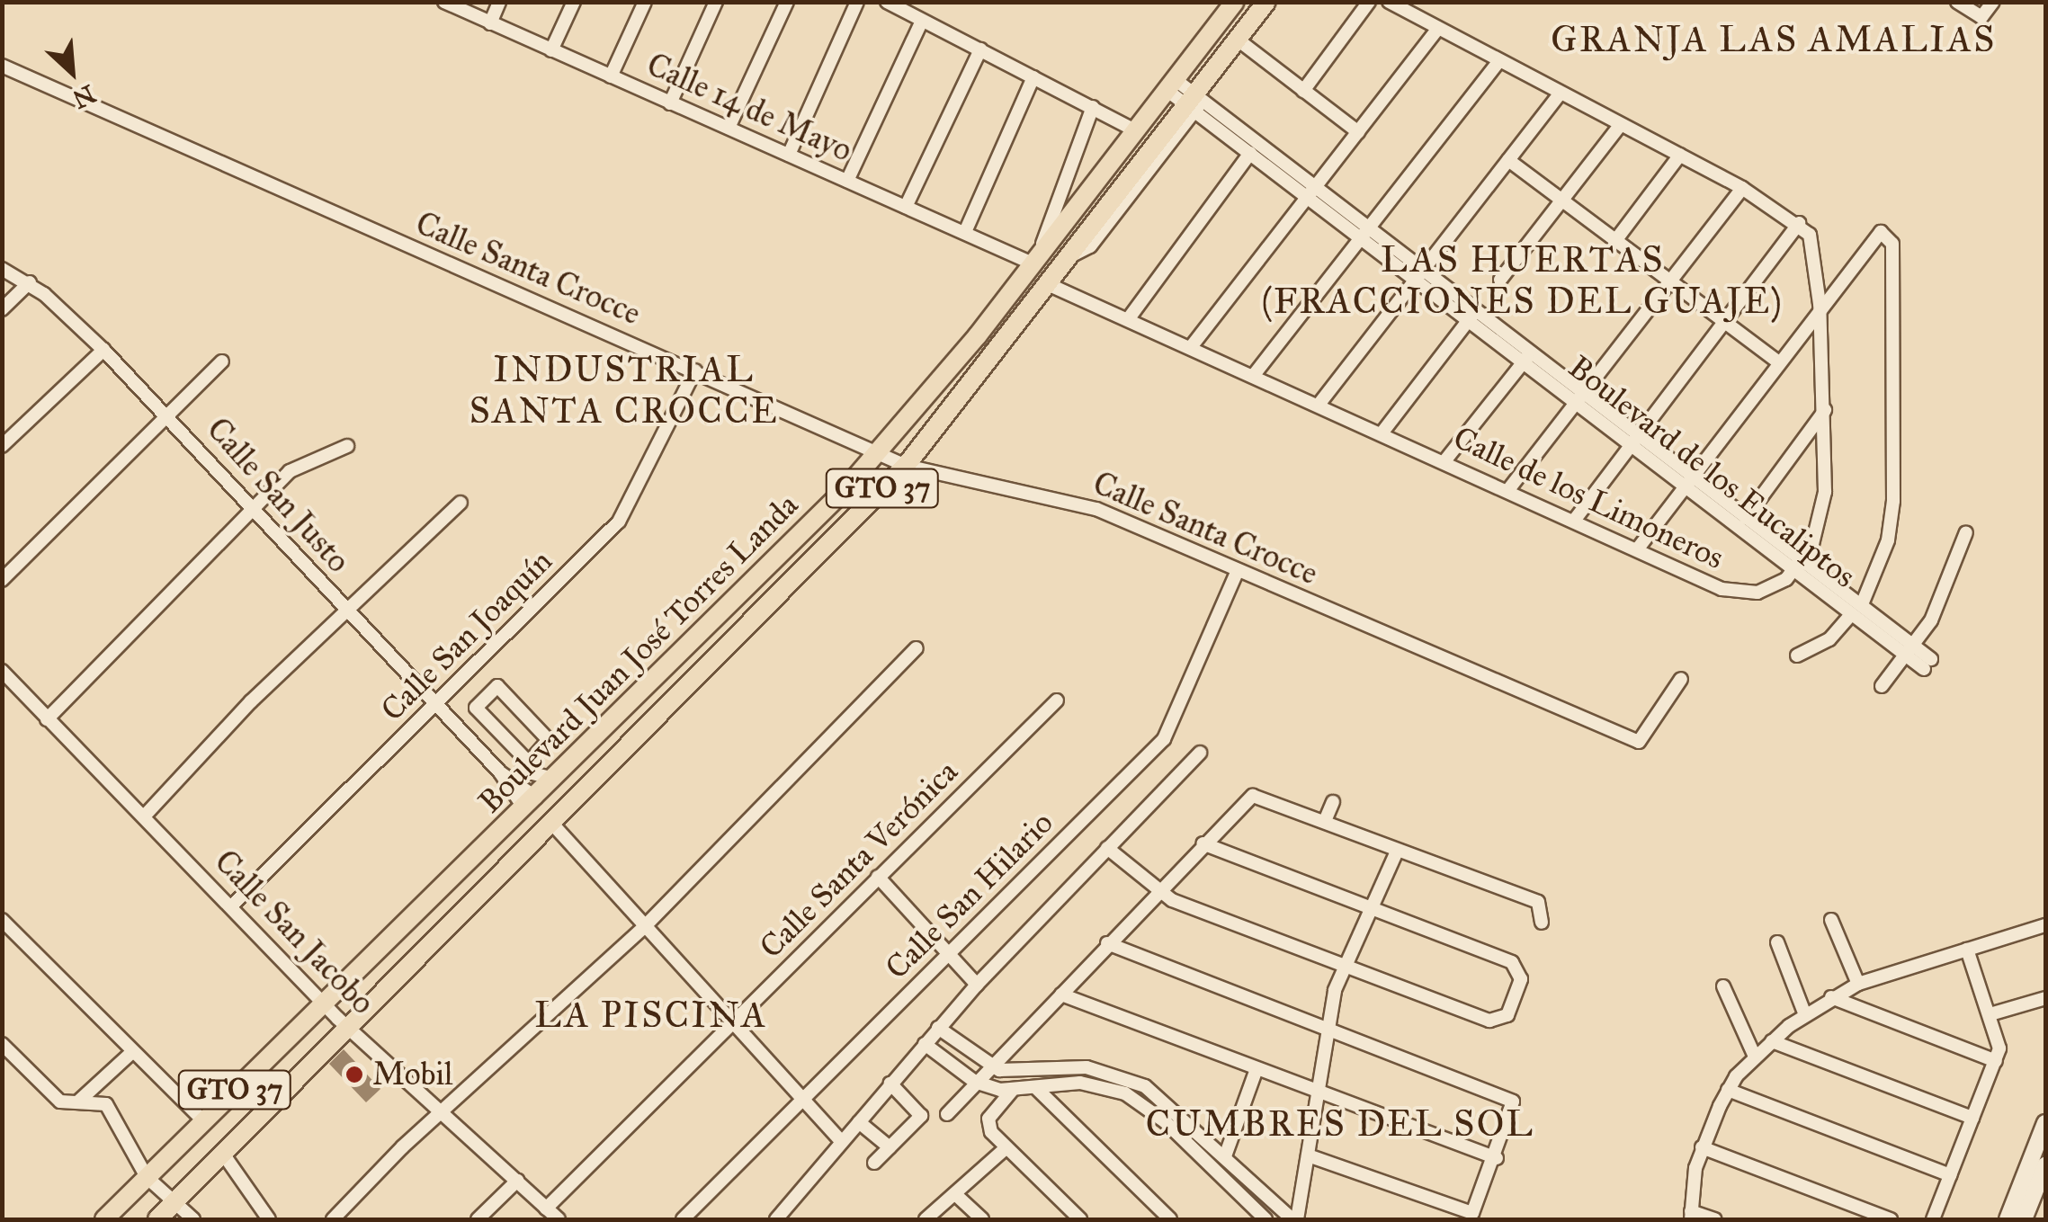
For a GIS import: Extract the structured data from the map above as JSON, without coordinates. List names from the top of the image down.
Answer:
{
  "streets": {
    "main road": ["GTO 37", "Boulevard Juan José Torres Landa"],
    "street": [
      "Calle 14 de Mayo",
      "Calle Santa Crocce",
      "Boulevard de los Eucaliptos",
      "Calle San Justo",
      "Calle de los Limoneros",
      "Calle San Joaquín",
      "Calle Santa Verónica",
      "Calle San Hilario",
      "Calle San Jacobo"
    ]
  },
  "crossings": [
    ["Calle 14 de Mayo", "Boulevard Juan José Torres Landa"],
    ["Calle Santa Crocce", "Calle San Joaquín"],
    ["Calle Santa Crocce", "Boulevard Juan José Torres Landa"],
    ["Calle Santa Crocce", "Calle San Hilario"],
    ["Boulevard de los Eucaliptos", "Calle de los Limoneros"],
    ["Boulevard de los Eucaliptos", "Boulevard Juan José Torres Landa"],
    ["Calle San Justo", "Calle San Joaquín"],
    ["Calle San Justo", "Boulevard Juan José Torres Landa"],
    ["Calle de los Limoneros", "Boulevard Juan José Torres Landa"],
    ["Calle San Joaquín", "Calle San Jacobo"],
    ["Boulevard Juan José Torres Landa", "Calle San Jacobo"],
    ["Calle Santa Verónica", "Calle San Jacobo"]
  ],
  "districts": [
    "GRANJA LAS AMALIAS",
    "LAS HUERTAS (FRACCIONES DEL GUAJE)",
    "INDUSTRIAL SANTA CROCCE",
    "LA PISCINA",
    "CUMBRES DEL SOL"
  ],
  "places": ["Mobil"],
  "north": "bottom right"
}
